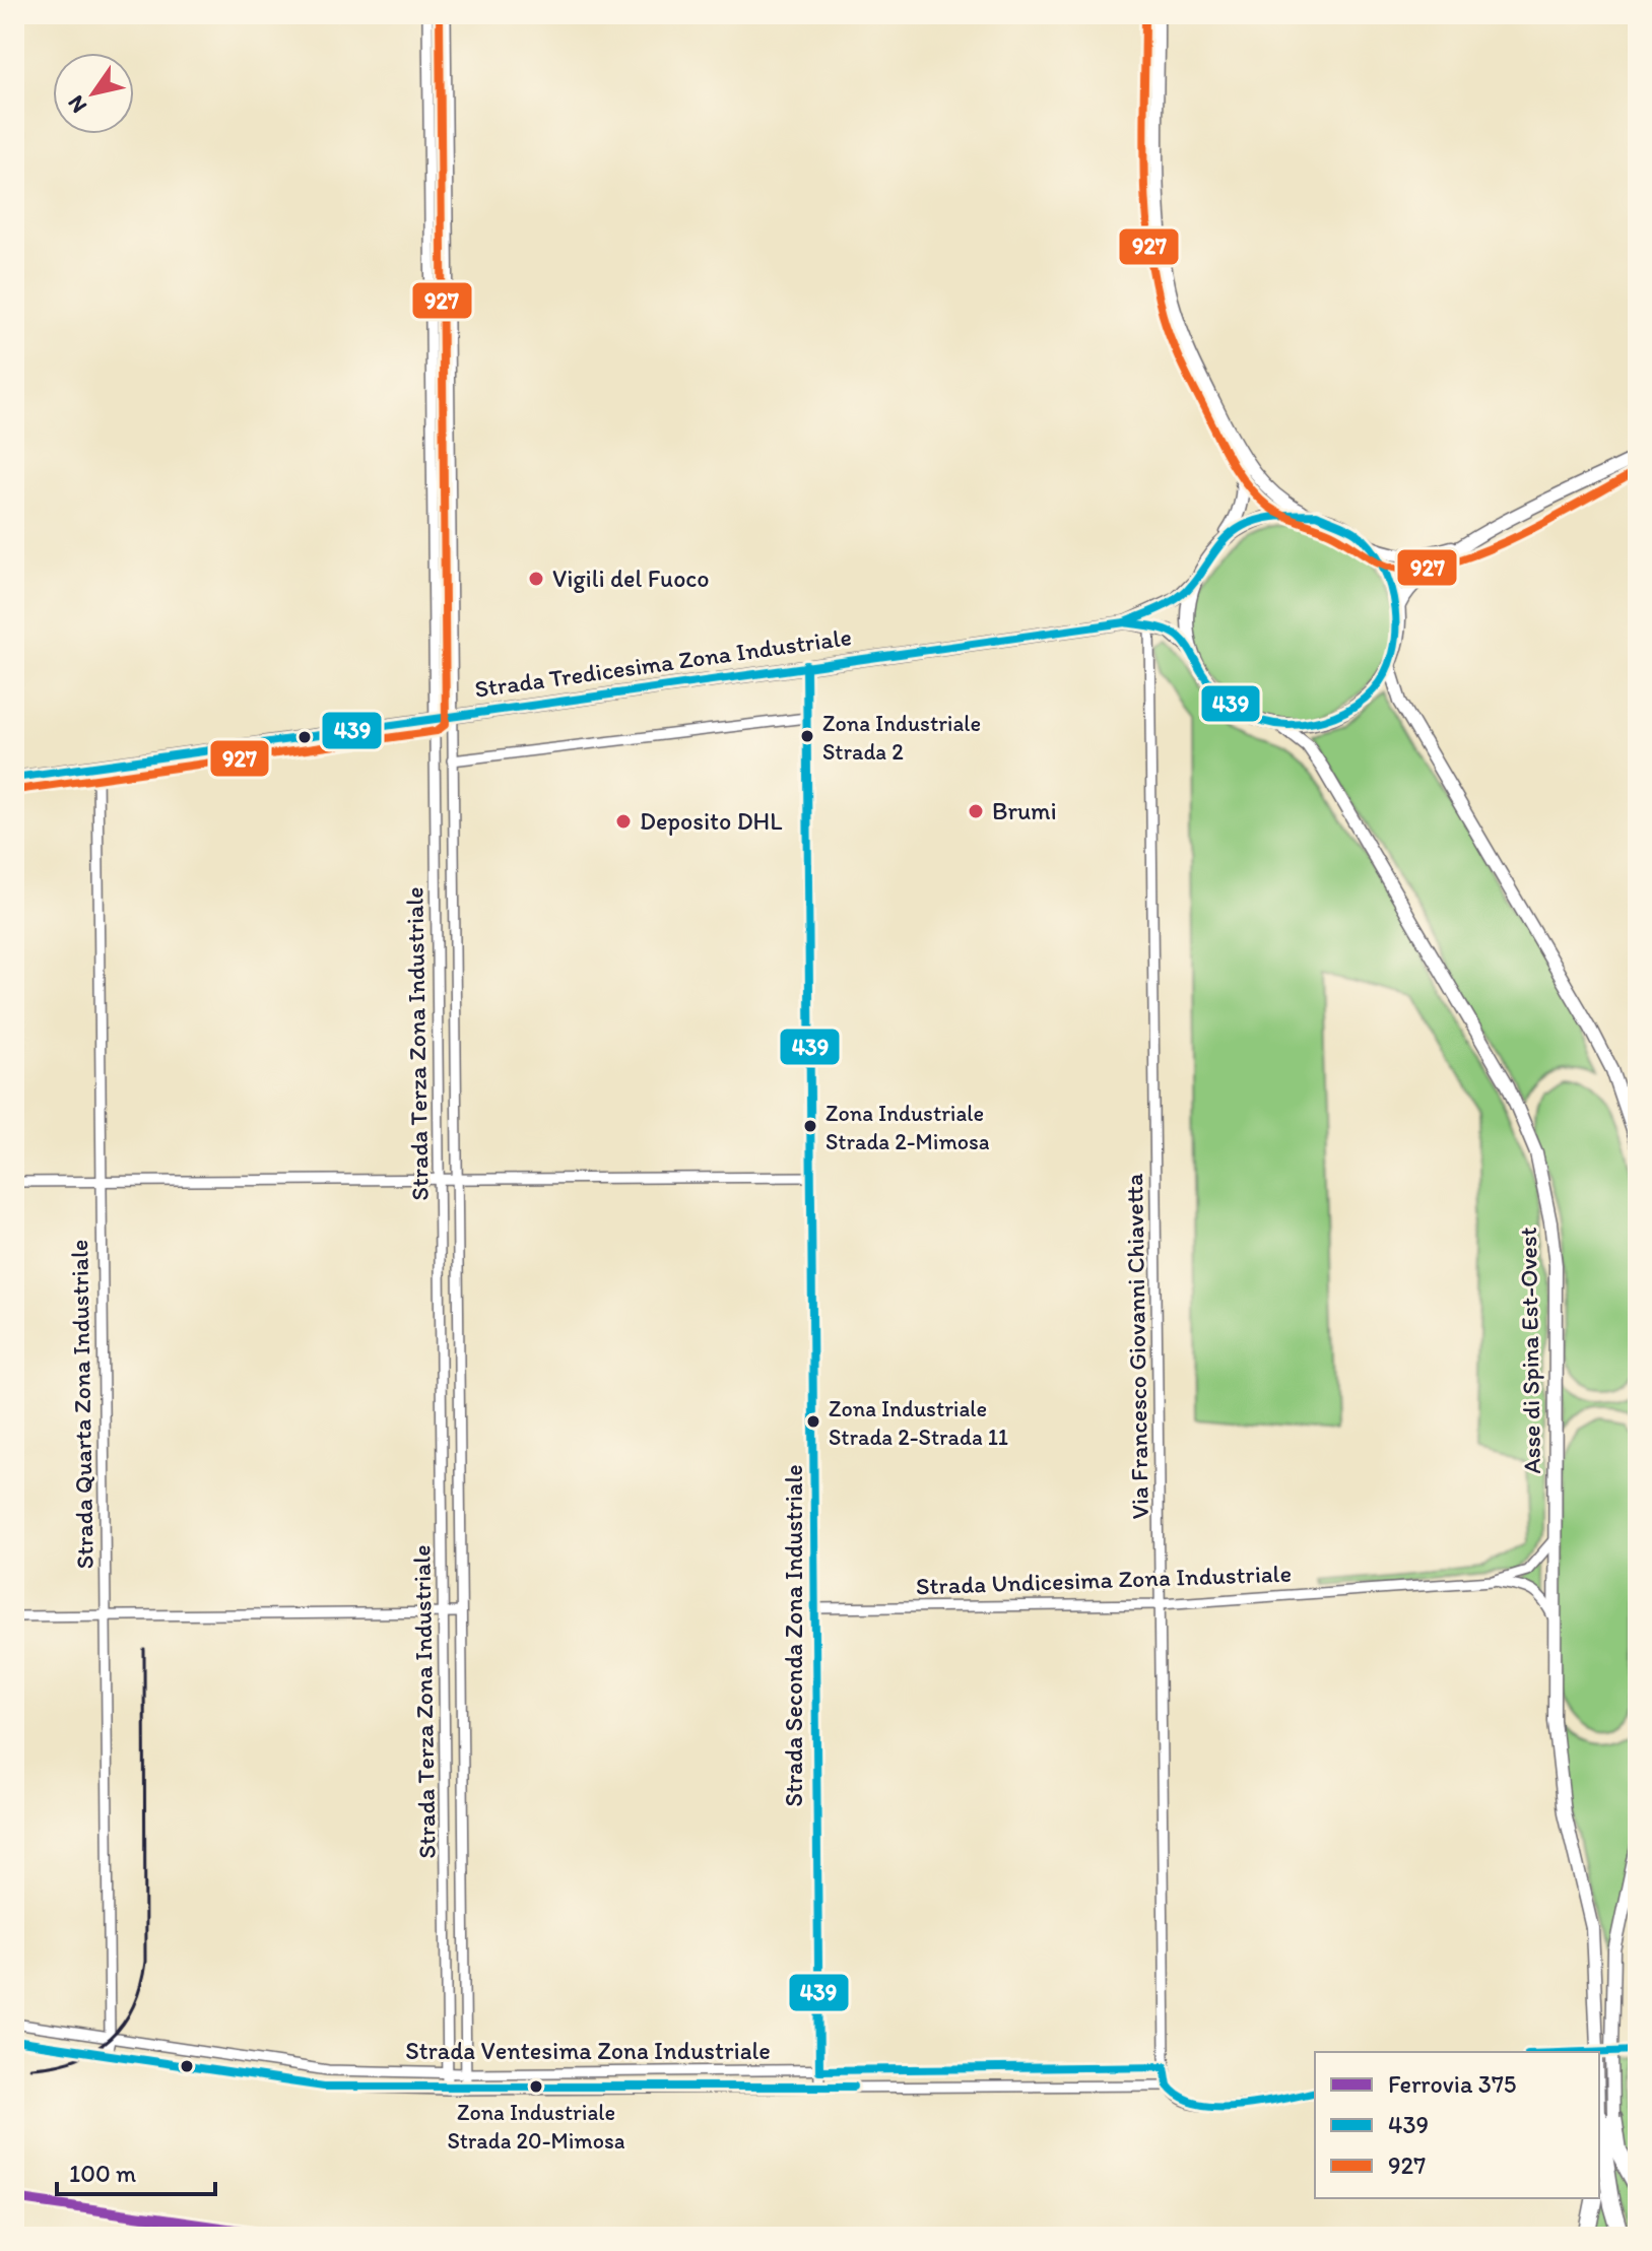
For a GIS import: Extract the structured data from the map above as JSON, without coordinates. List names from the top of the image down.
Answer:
{
  "streets": {
    "main road": ["Strada Tredicesima Zona Industriale", "Asse di Spina Est-Ovest"],
    "street": [
      "Strada Terza Zona Industriale",
      "Via Francesco Giovanni Chiavetta",
      "Strada Quarta Zona Industriale",
      "Strada Undicesima Zona Industriale",
      "Strada Seconda Zona Industriale",
      "Strada Ventesima Zona Industriale"
    ]
  },
  "crossings": [
    ["Strada Tredicesima Zona Industriale", "Strada Terza Zona Industriale"],
    ["Strada Tredicesima Zona Industriale", "Strada Quarta Zona Industriale"],
    ["Strada Tredicesima Zona Industriale", "Strada Seconda Zona Industriale"],
    ["Strada Terza Zona Industriale", "Strada Ventesima Zona Industriale"],
    ["Via Francesco Giovanni Chiavetta", "Strada Undicesima Zona Industriale"],
    ["Via Francesco Giovanni Chiavetta", "Strada Ventesima Zona Industriale"],
    ["Strada Quarta Zona Industriale", "Strada Ventesima Zona Industriale"],
    ["Strada Undicesima Zona Industriale", "Strada Seconda Zona Industriale"],
    ["Strada Seconda Zona Industriale", "Strada Ventesima Zona Industriale"]
  ],
  "places": [
    "Vigili del Fuoco",
    "Zona Industriale Strada 2",
    "Brumi",
    "Deposito DHL",
    "Zona Industriale Strada 2-Mimosa",
    "Zona Industriale Strada 2-Strada 11",
    "Zona Industriale Strada 20-Mimosa"
  ],
  "lines": ["transit line 927", "transit line 439", "rail line 375"],
  "legend": ["Ferrovia 375", "439", "927"],
  "scale_bar": "100 m",
  "north": "bottom left"
}
